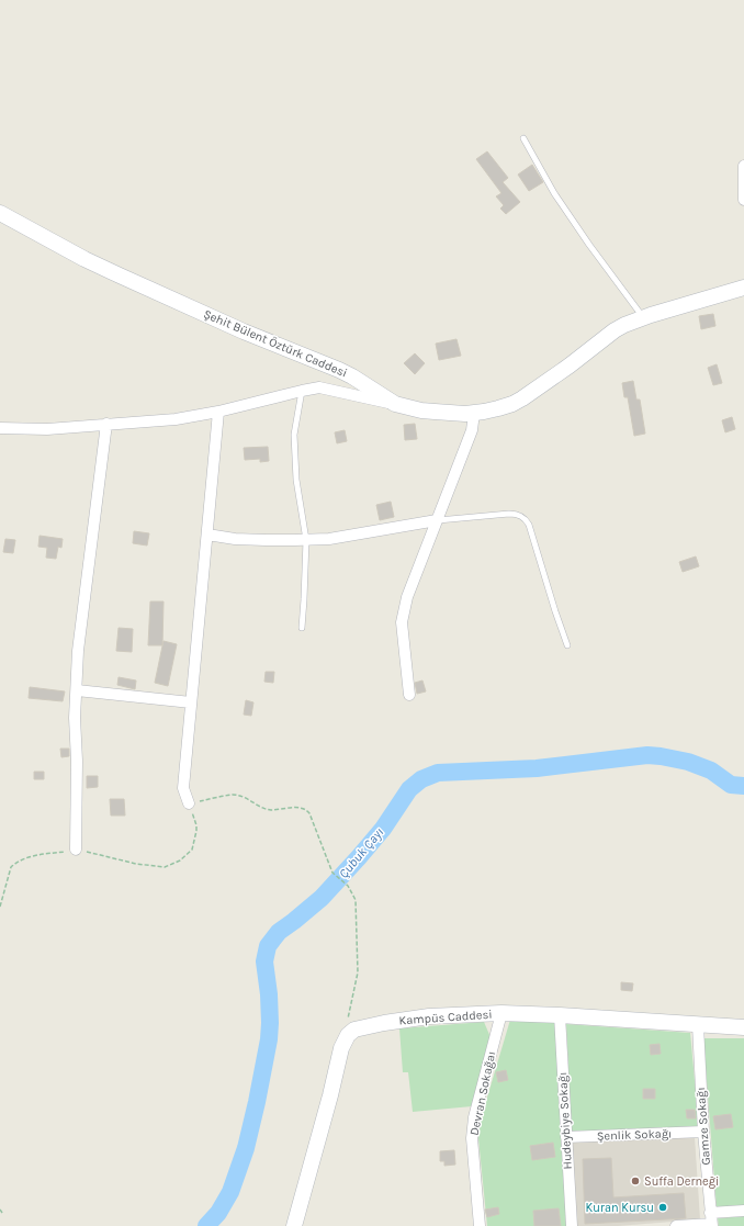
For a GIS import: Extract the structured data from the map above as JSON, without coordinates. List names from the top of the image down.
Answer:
{
  "streets": {
    "street": [
      "Şehit Bülent Öztürk Caddesi",
      "Kampüs Caddesi",
      "Devran Sokağaı",
      "Hudeybiye Sokağı",
      "Gamze Sokağı",
      "Şenlik Sokağı"
    ]
  },
  "crossings": [
    ["Kampüs Caddesi", "Devran Sokağaı"],
    ["Kampüs Caddesi", "Hudeybiye Sokağı"],
    ["Kampüs Caddesi", "Gamze Sokağı"],
    ["Hudeybiye Sokağı", "Şenlik Sokağı"],
    ["Gamze Sokağı", "Şenlik Sokağı"]
  ],
  "water": ["Çubuk Çayı"],
  "places": ["Suffa Derneği", "Kuran Kursu"]
}
